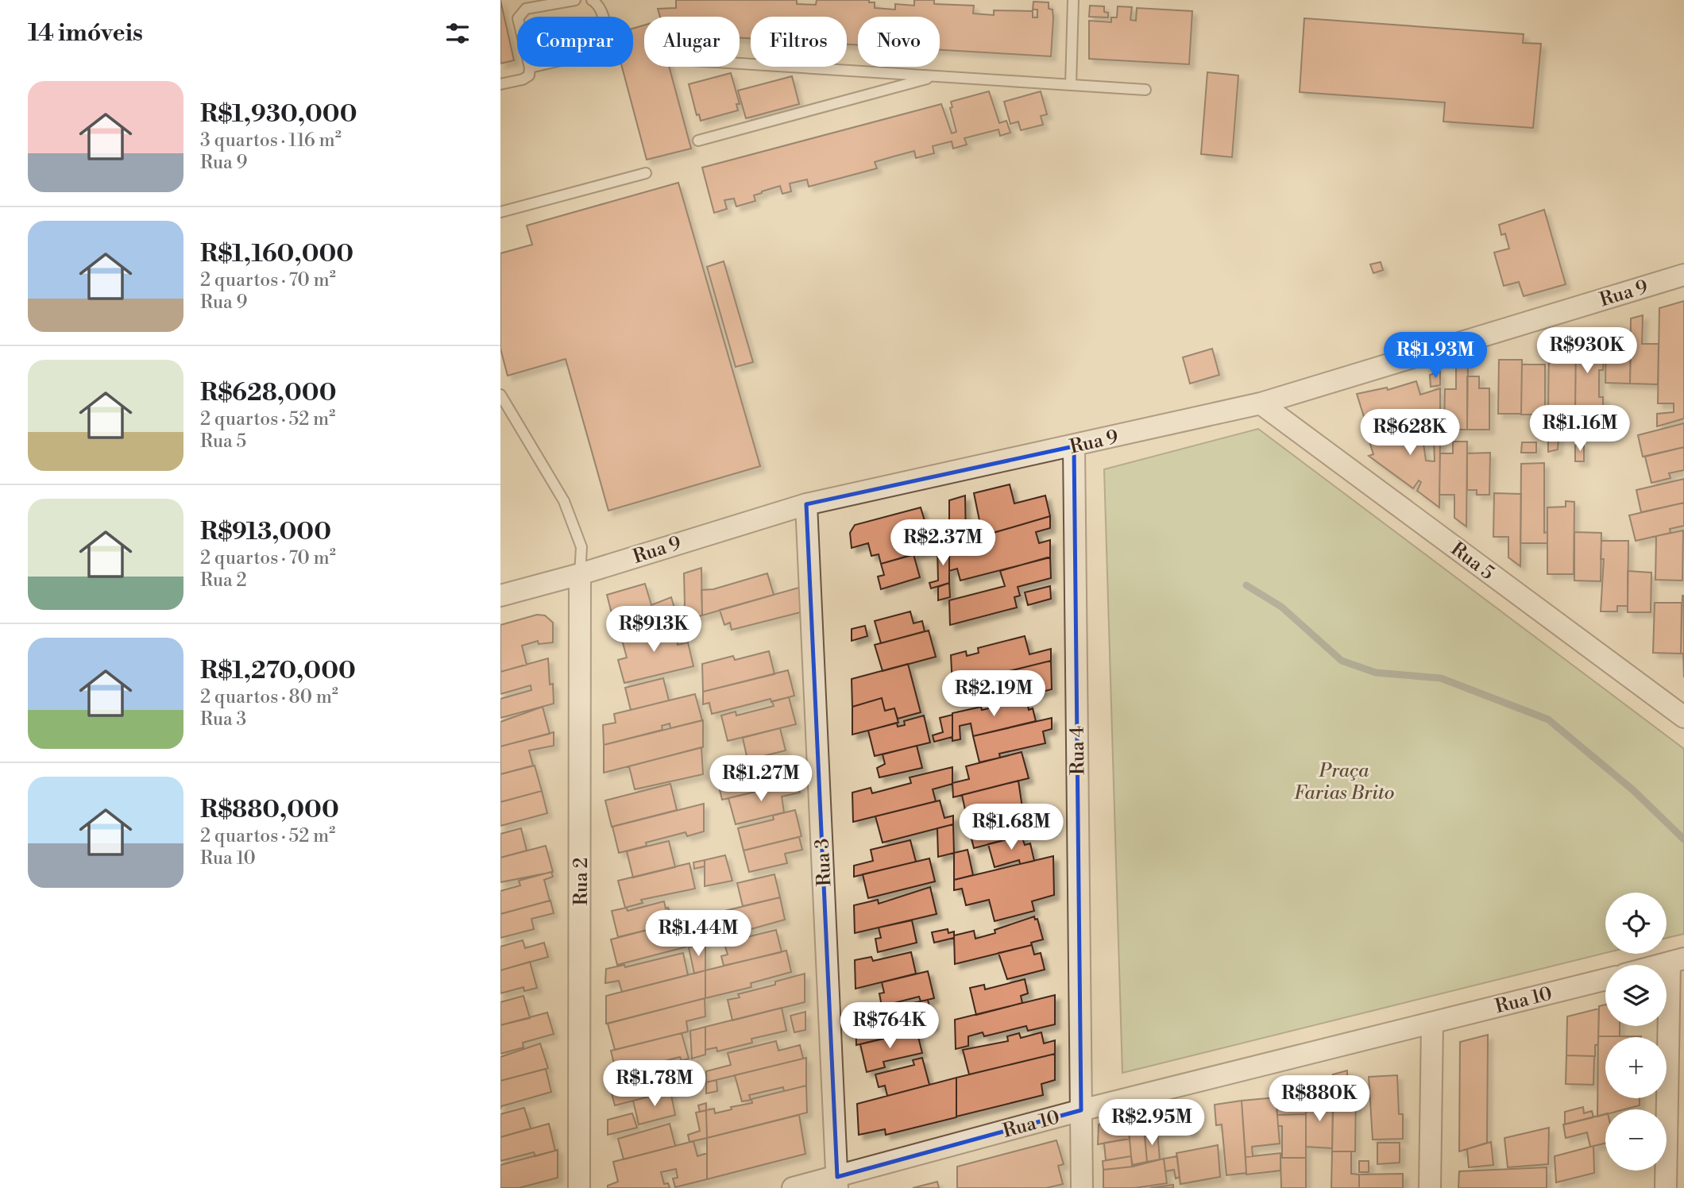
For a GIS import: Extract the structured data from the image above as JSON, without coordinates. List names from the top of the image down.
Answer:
{
  "streets": {
    "street": [
      "Rua 9",
      "Rua 5",
      "Rua 4",
      "Rua 3",
      "Rua 2",
      "Rua 10"
    ]
  },
  "crossings": [
    ["Rua 9", "Rua 5"],
    ["Rua 9", "Rua 4"],
    ["Rua 9", "Rua 3"],
    ["Rua 9", "Rua 2"],
    ["Rua 4", "Rua 10"],
    ["Rua 3", "Rua 10"]
  ],
  "parks": ["Praça Farias Brito"],
  "page": {
    "heading": "14 imóveis",
    "chip": [
      "Comprar",
      "Alugar",
      "Filtros",
      "Novo"
    ],
    "list": [
      {
        "name": "R$1,930,000",
        "note": "3 quartos · 116 m² · Rua 9"
      },
      {
        "name": "R$1,160,000",
        "note": "2 quartos · 70 m² · Rua 9"
      },
      {
        "name": "R$628,000",
        "note": "2 quartos · 52 m² · Rua 5"
      },
      {
        "name": "R$913,000",
        "note": "2 quartos · 70 m² · Rua 2"
      },
      {
        "name": "R$1,270,000",
        "note": "2 quartos · 80 m² · Rua 3"
      },
      {
        "name": "R$880,000",
        "note": "2 quartos · 52 m² · Rua 10"
      }
    ],
    "price": [
      "R$930K",
      "R$1.93M",
      "R$1.16M",
      "R$628K",
      "R$2.37M",
      "R$913K",
      "R$2.19M",
      "R$1.27M",
      "R$1.68M",
      "R$1.44M",
      "R$764K",
      "R$1.78M",
      "R$880K",
      "R$2.95M"
    ],
    "map_buttons": ["+", "−"]
  }
}
